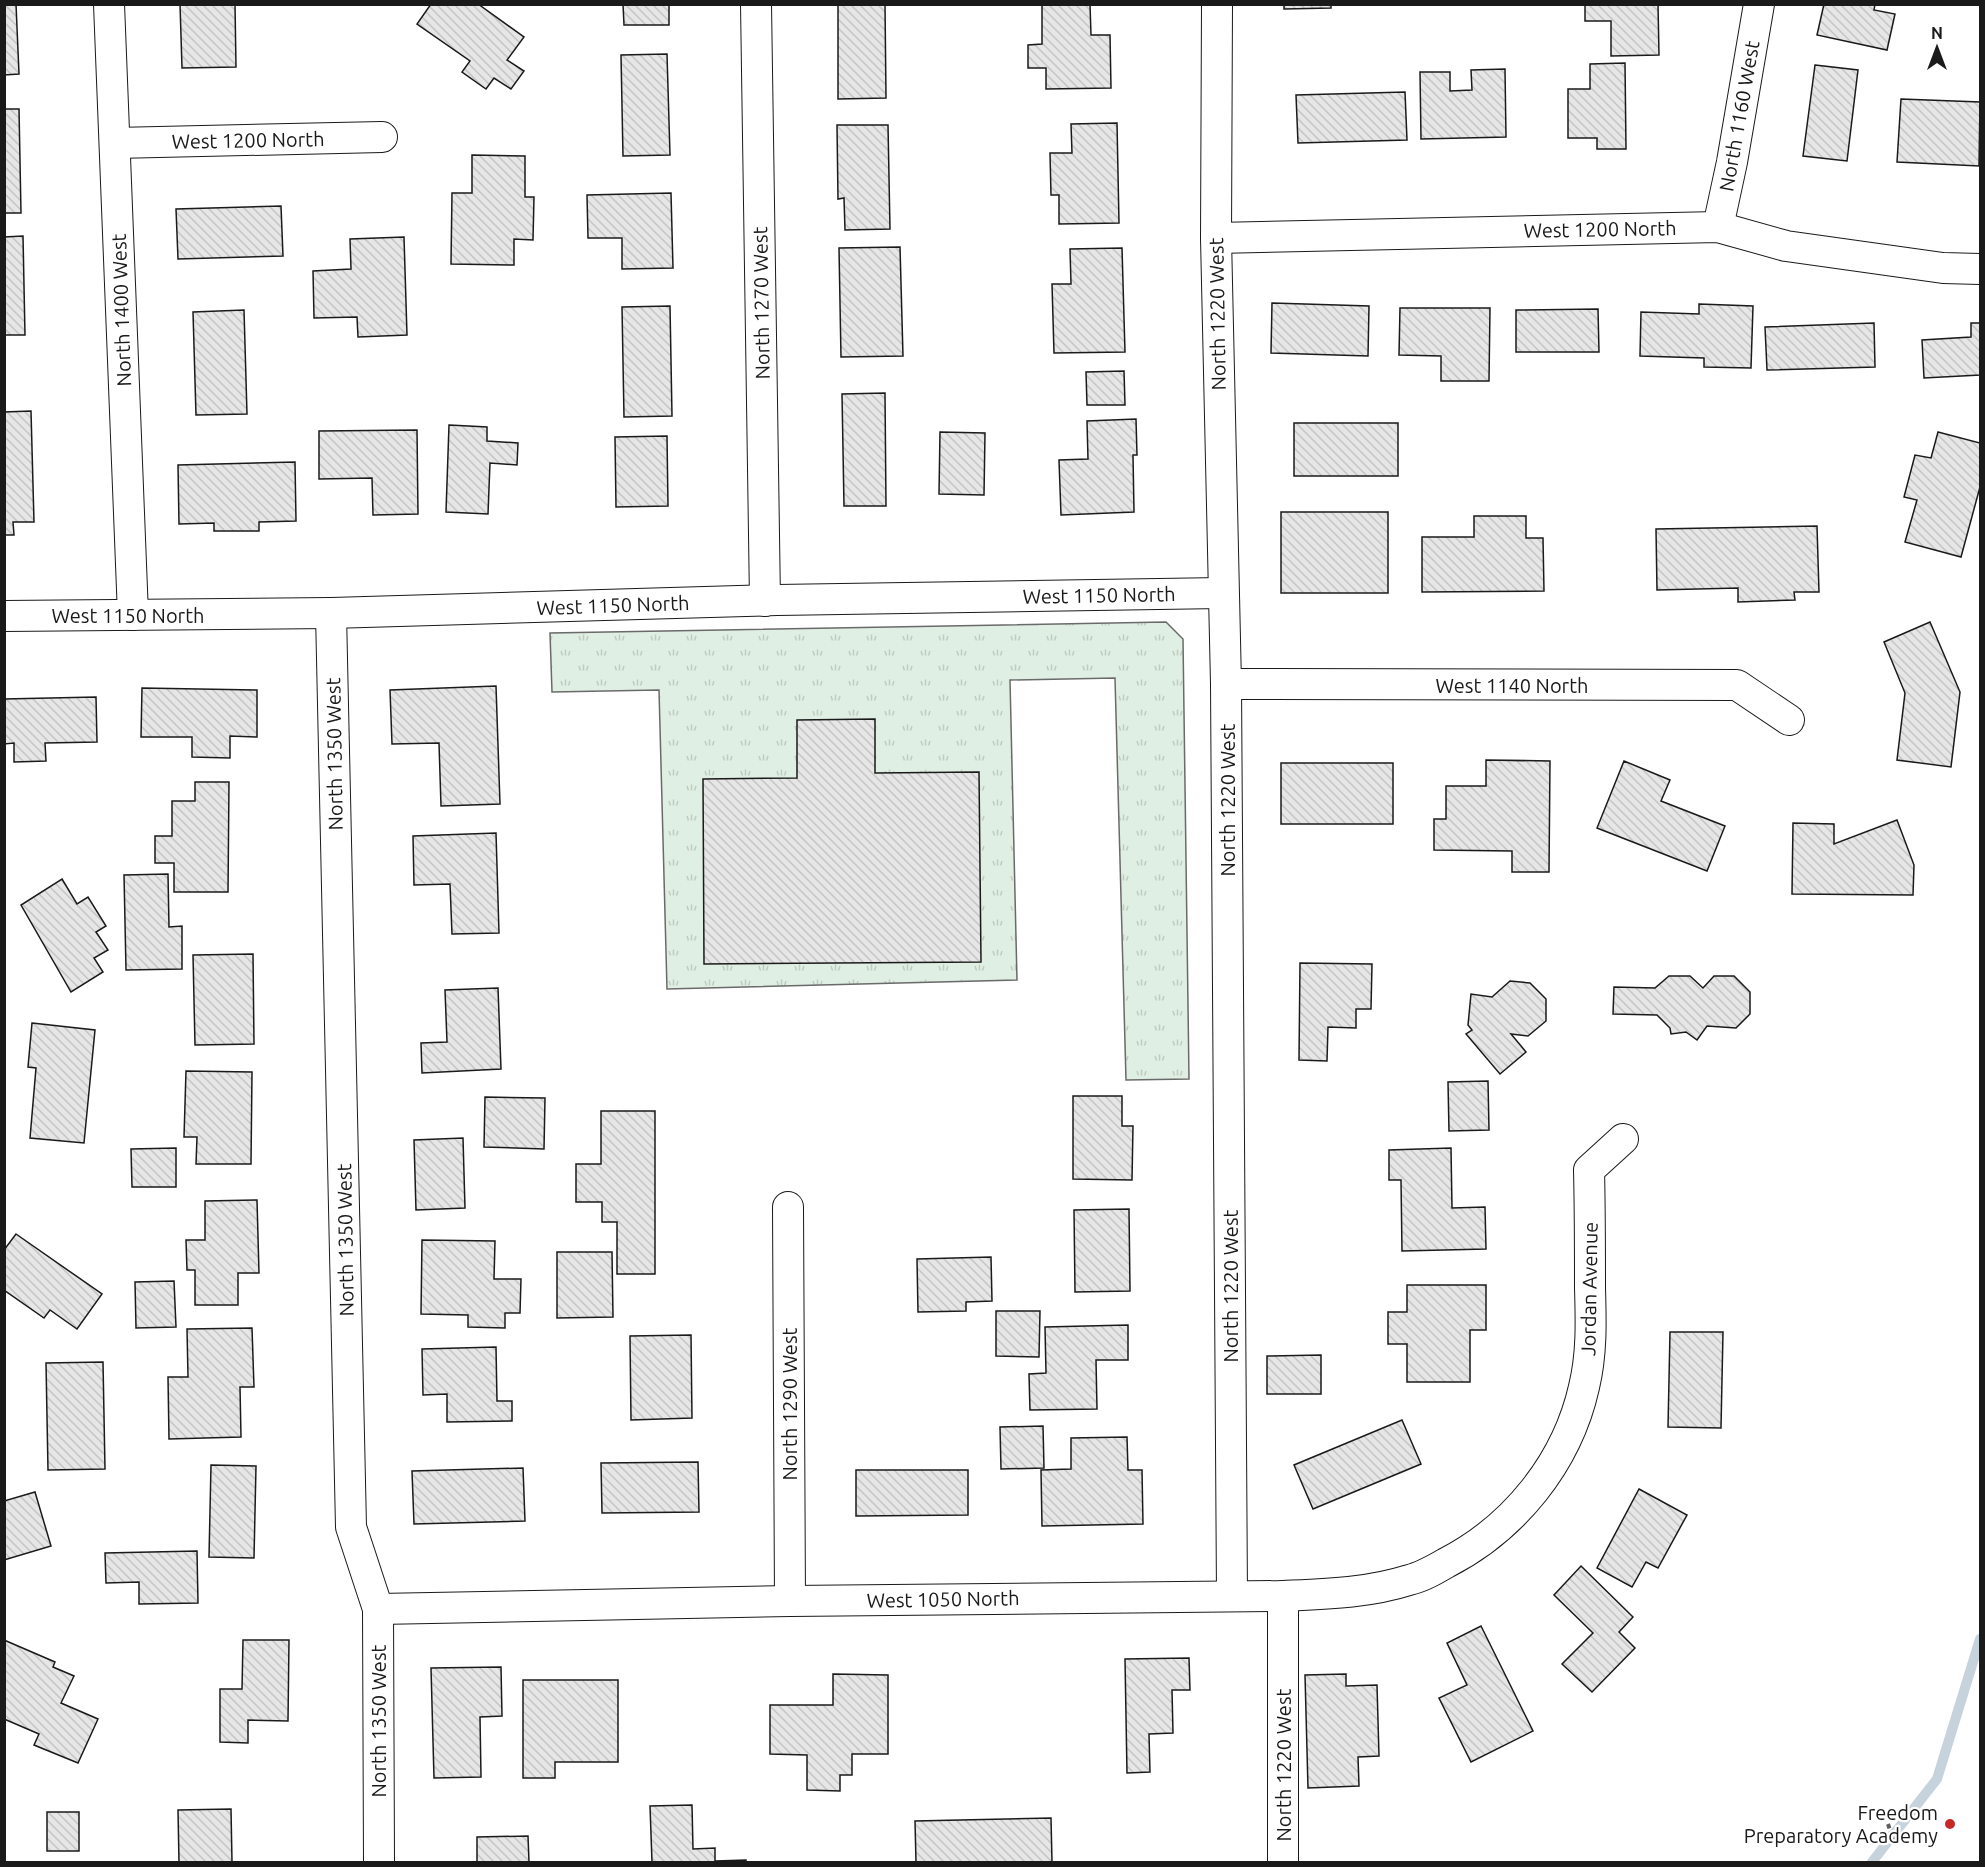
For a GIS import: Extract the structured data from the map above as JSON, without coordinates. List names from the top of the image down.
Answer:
{
  "streets": {
    "street": [
      "North 1160 West",
      "West 1200 North",
      "North 1270 West",
      "North 1400 West",
      "North 1220 West",
      "West 1150 North",
      "West 1140 North",
      "North 1350 West",
      "Jordan Avenue",
      "North 1290 West",
      "West 1050 North"
    ]
  },
  "crossings": [
    ["North 1160 West", "West 1200 North"],
    ["West 1200 North", "North 1400 West"],
    ["West 1200 North", "North 1220 West"],
    ["North 1270 West", "West 1150 North"],
    ["North 1400 West", "West 1150 North"],
    ["North 1220 West", "West 1150 North"],
    ["North 1220 West", "West 1140 North"],
    ["North 1220 West", "West 1050 North"],
    ["West 1150 North", "North 1350 West"],
    ["North 1350 West", "West 1050 North"],
    ["Jordan Avenue", "West 1050 North"],
    ["North 1290 West", "West 1050 North"]
  ],
  "places": ["Freedom Preparatory Academy"],
  "north": "top"
}
